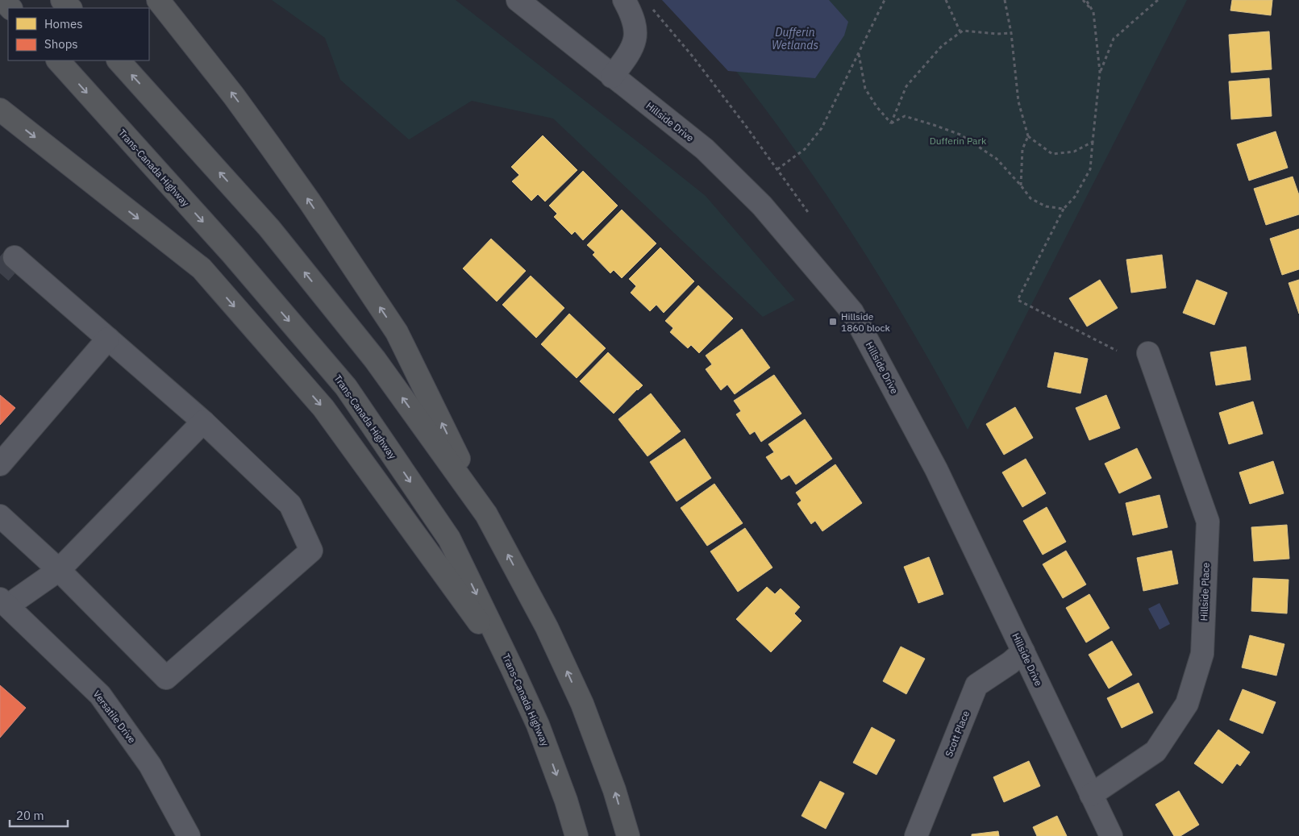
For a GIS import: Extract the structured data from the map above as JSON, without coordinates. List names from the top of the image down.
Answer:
{
  "streets": {
    "highway": ["Trans-Canada Highway"],
    "street": [
      "Hillside Drive",
      "Hillside Place",
      "Versatile Drive",
      "Scott Place"
    ]
  },
  "crossings": [
    ["Hillside Drive", "Hillside Place"],
    ["Hillside Drive", "Scott Place"]
  ],
  "water": ["Dufferin Wetlands"],
  "parks": ["Dufferin Park"],
  "places": {
    "transit": ["Hillside 1860 block"]
  },
  "legend": ["Homes", "Shops"],
  "scale_bar": "20 m"
}
